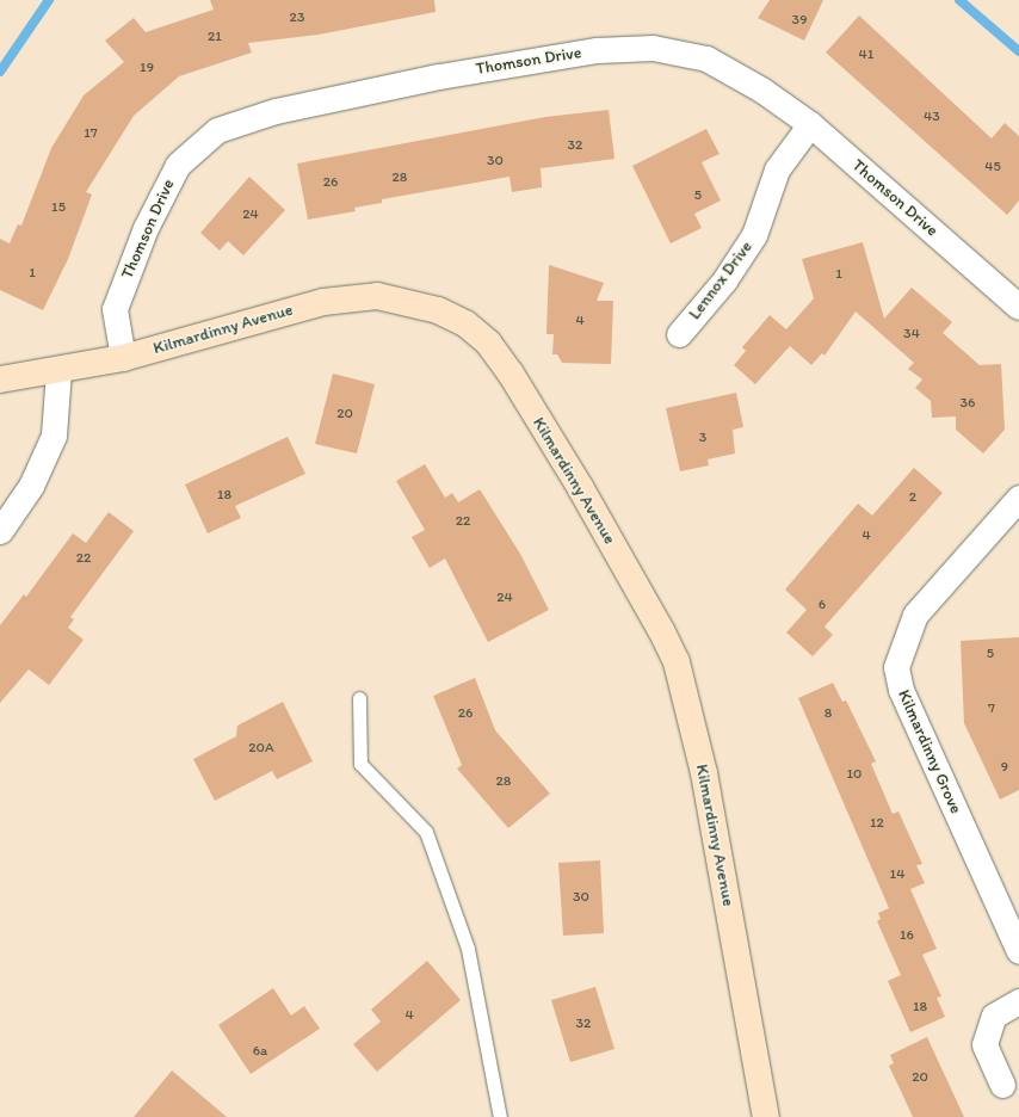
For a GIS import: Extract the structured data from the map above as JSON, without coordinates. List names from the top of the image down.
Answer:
{
  "streets": {
    "street": [
      "Thomson Drive",
      "Lennox Drive",
      "Kilmardinny Avenue",
      "Kilmardinny Grove"
    ]
  },
  "crossings": [
    ["Thomson Drive", "Lennox Drive"],
    ["Thomson Drive", "Kilmardinny Avenue"]
  ],
  "house_numbers": [
    "23",
    "39",
    "21",
    "41",
    "19",
    "43",
    "17",
    "32",
    "30",
    "45",
    "28",
    "26",
    "5",
    "15",
    "24",
    "1",
    "1",
    "4",
    "34",
    "36",
    "20",
    "3",
    "18",
    "2",
    "22",
    "4",
    "22",
    "24",
    "6",
    "5",
    "7",
    "26",
    "8",
    "20A",
    "9",
    "10",
    "28",
    "12",
    "14",
    "30",
    "16",
    "18",
    "4",
    "32",
    "6a",
    "20"
  ]
}
